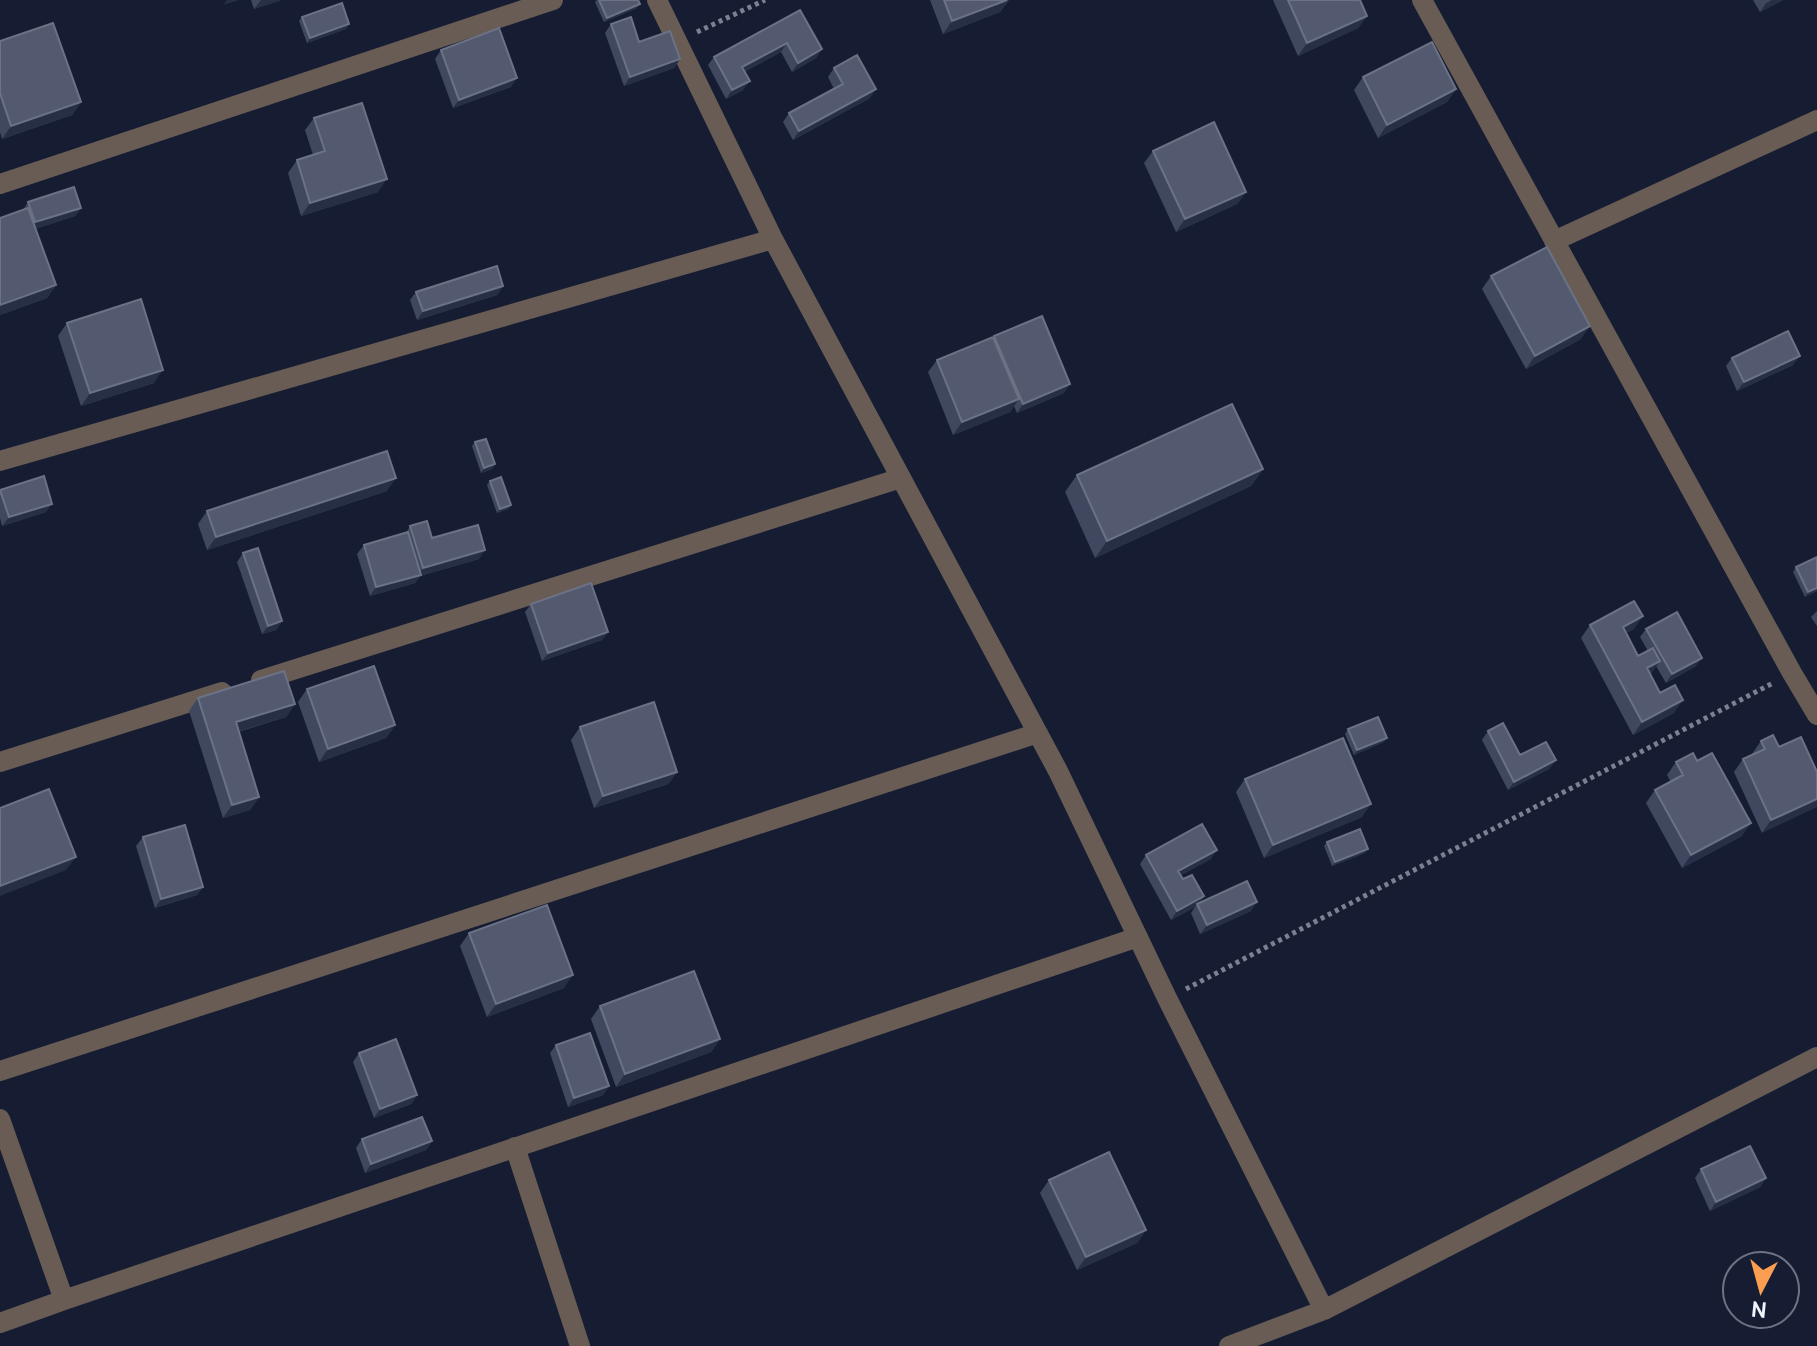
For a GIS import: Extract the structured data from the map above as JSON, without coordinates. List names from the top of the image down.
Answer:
{
  "north": "bottom"
}
